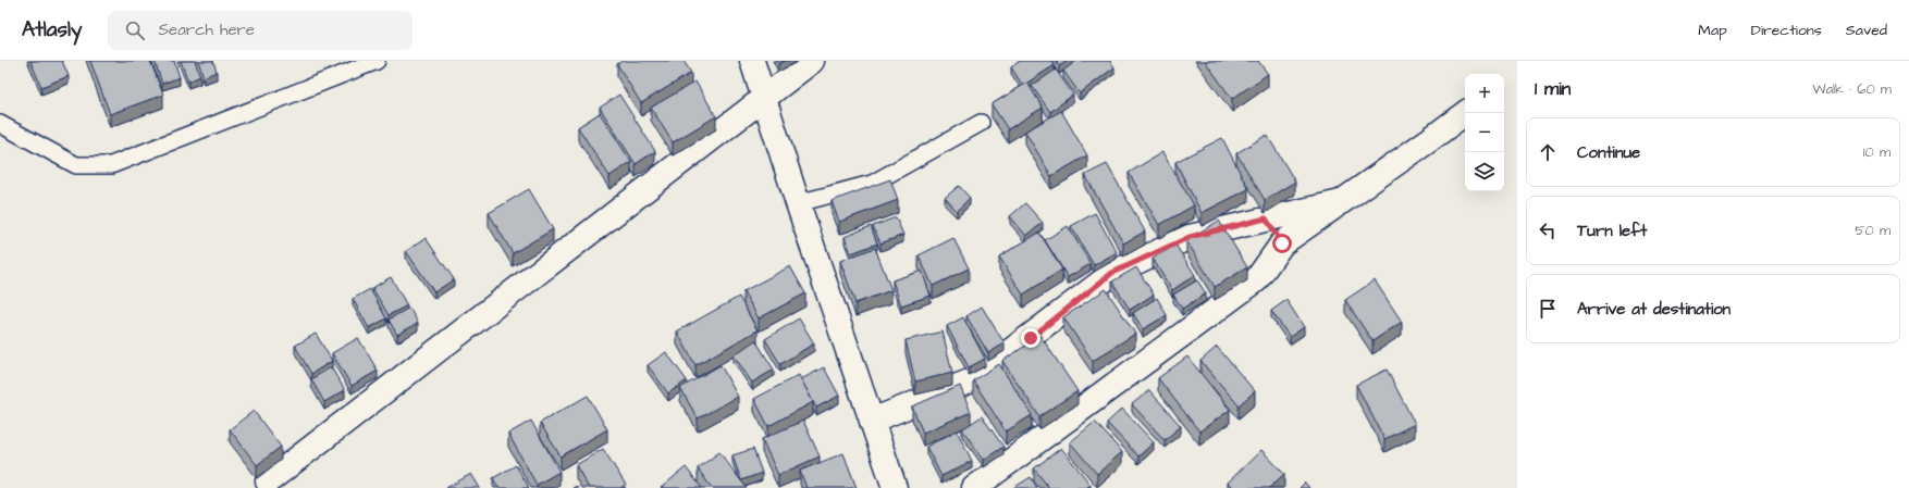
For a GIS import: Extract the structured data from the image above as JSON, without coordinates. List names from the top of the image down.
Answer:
{
  "page": {
    "header": "Atlasly",
    "search": "Search here",
    "nav": ["Map", "Directions", "Saved"],
    "heading": ["1 min", "Walk · 60 m"],
    "map_buttons": ["+", "−"],
    "list": [
      ["Continue", "10 m"],
      ["Turn left", "50 m"],
      "Arrive at destination"
    ]
  }
}
